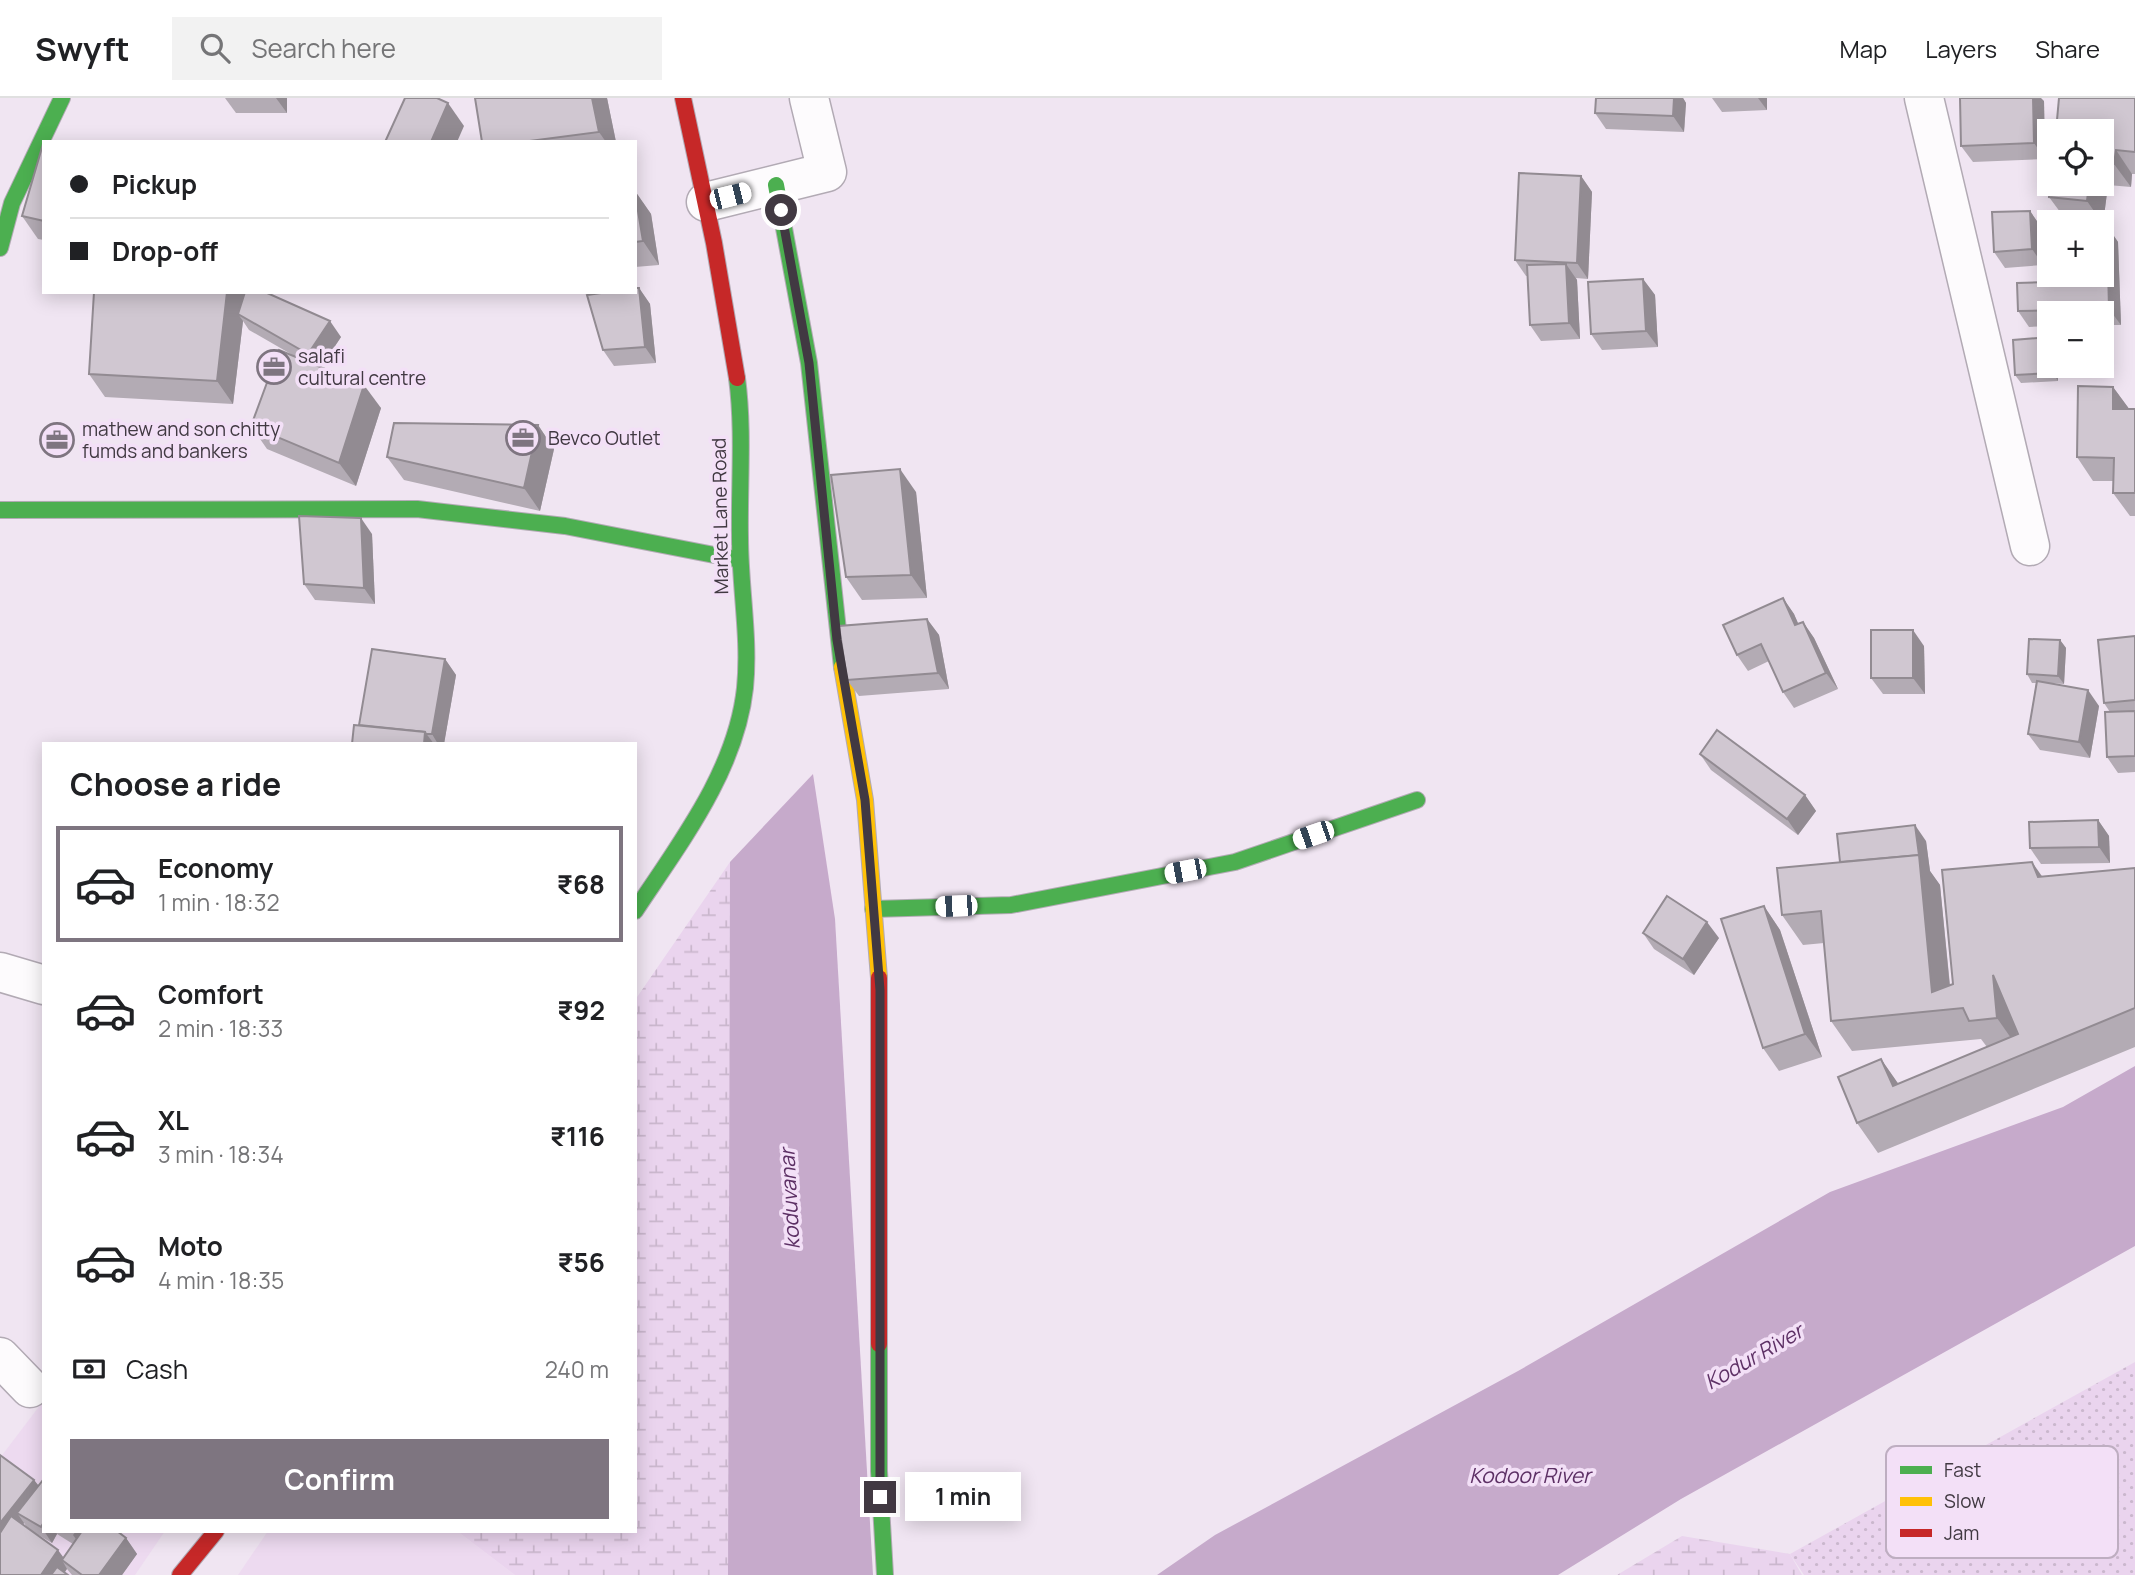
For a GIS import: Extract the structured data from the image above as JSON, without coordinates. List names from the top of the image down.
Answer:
{
  "streets": {
    "street": ["Market Lane Road"]
  },
  "water": ["koduvanar", "Kodur River", "Kodoor River"],
  "places": {
    "office": ["salafi cultural centre", "Bevco Outlet", "mathew and son chitty fumds and bankers"]
  },
  "legend": ["Fast", "Slow", "Jam"],
  "page": {
    "header": "Swyft",
    "search": "Search here",
    "nav": ["Map", "Layers", "Share"],
    "map_buttons": ["+", "−"],
    "banner": ["Pickup", "Drop-off"],
    "heading": "Choose a ride",
    "list": [
      {
        "name": "Economy",
        "note": "1 min · 18:32",
        "value": "₹68"
      },
      {
        "name": "Comfort",
        "note": "2 min · 18:33",
        "value": "₹92"
      },
      {
        "name": "XL",
        "note": "3 min · 18:34",
        "value": "₹116"
      },
      {
        "name": "Moto",
        "note": "4 min · 18:35",
        "value": "₹56"
      }
    ],
    "pay": ["Cash", "240 m"],
    "buttons": "Confirm",
    "bubble": "1 min"
  }
}
